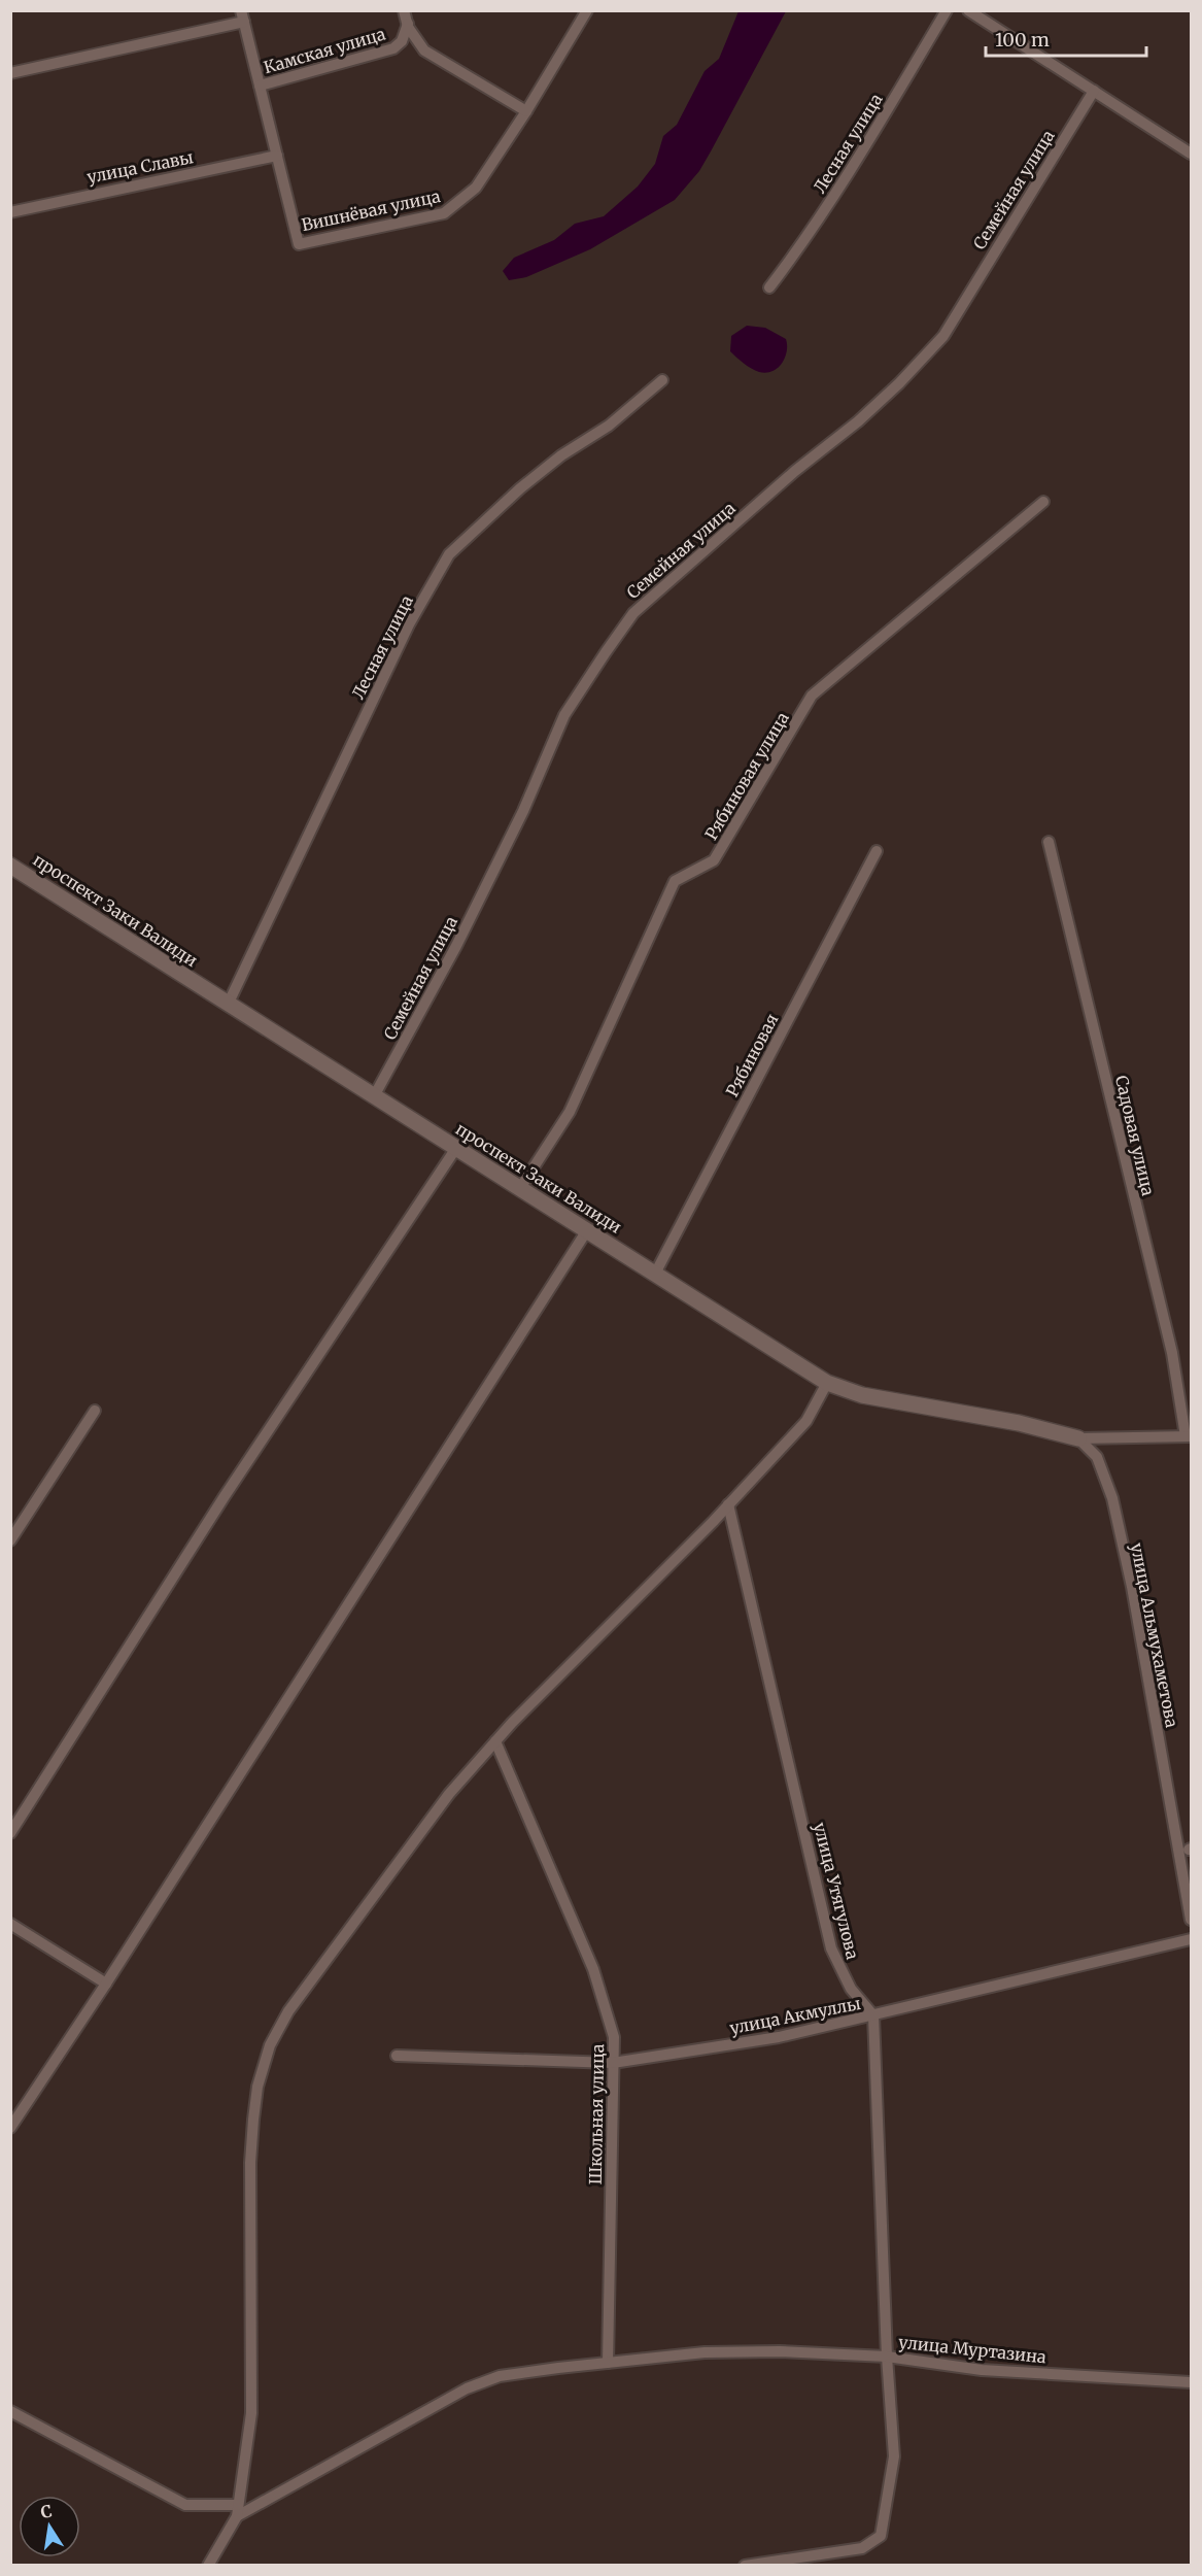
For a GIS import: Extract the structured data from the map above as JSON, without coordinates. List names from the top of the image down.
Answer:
{
  "streets": {
    "street": [
      "Камская улица",
      "Лесная улица",
      "улица Славы",
      "Семейная улица",
      "Вишнёвая улица",
      "Рябиновая улица",
      "проспект Заки Валиди",
      "Рябиновая",
      "Садовая улица",
      "улица Альмухаметова",
      "улица Утягулова",
      "улица Акмуллы",
      "Школьная улица",
      "улица Муртазина"
    ]
  },
  "crossings": [
    ["Камская улица", "Вишнёвая улица"],
    ["Лесная улица", "проспект Заки Валиди"],
    ["улица Славы", "Вишнёвая улица"],
    ["Семейная улица", "проспект Заки Валиди"],
    ["Рябиновая улица", "проспект Заки Валиди"],
    ["проспект Заки Валиди", "Рябиновая"],
    ["проспект Заки Валиди", "улица Альмухаметова"],
    ["улица Утягулова", "улица Акмуллы"],
    ["улица Акмуллы", "Школьная улица"]
  ],
  "scale_bar": "100 m",
  "north": "top"
}
